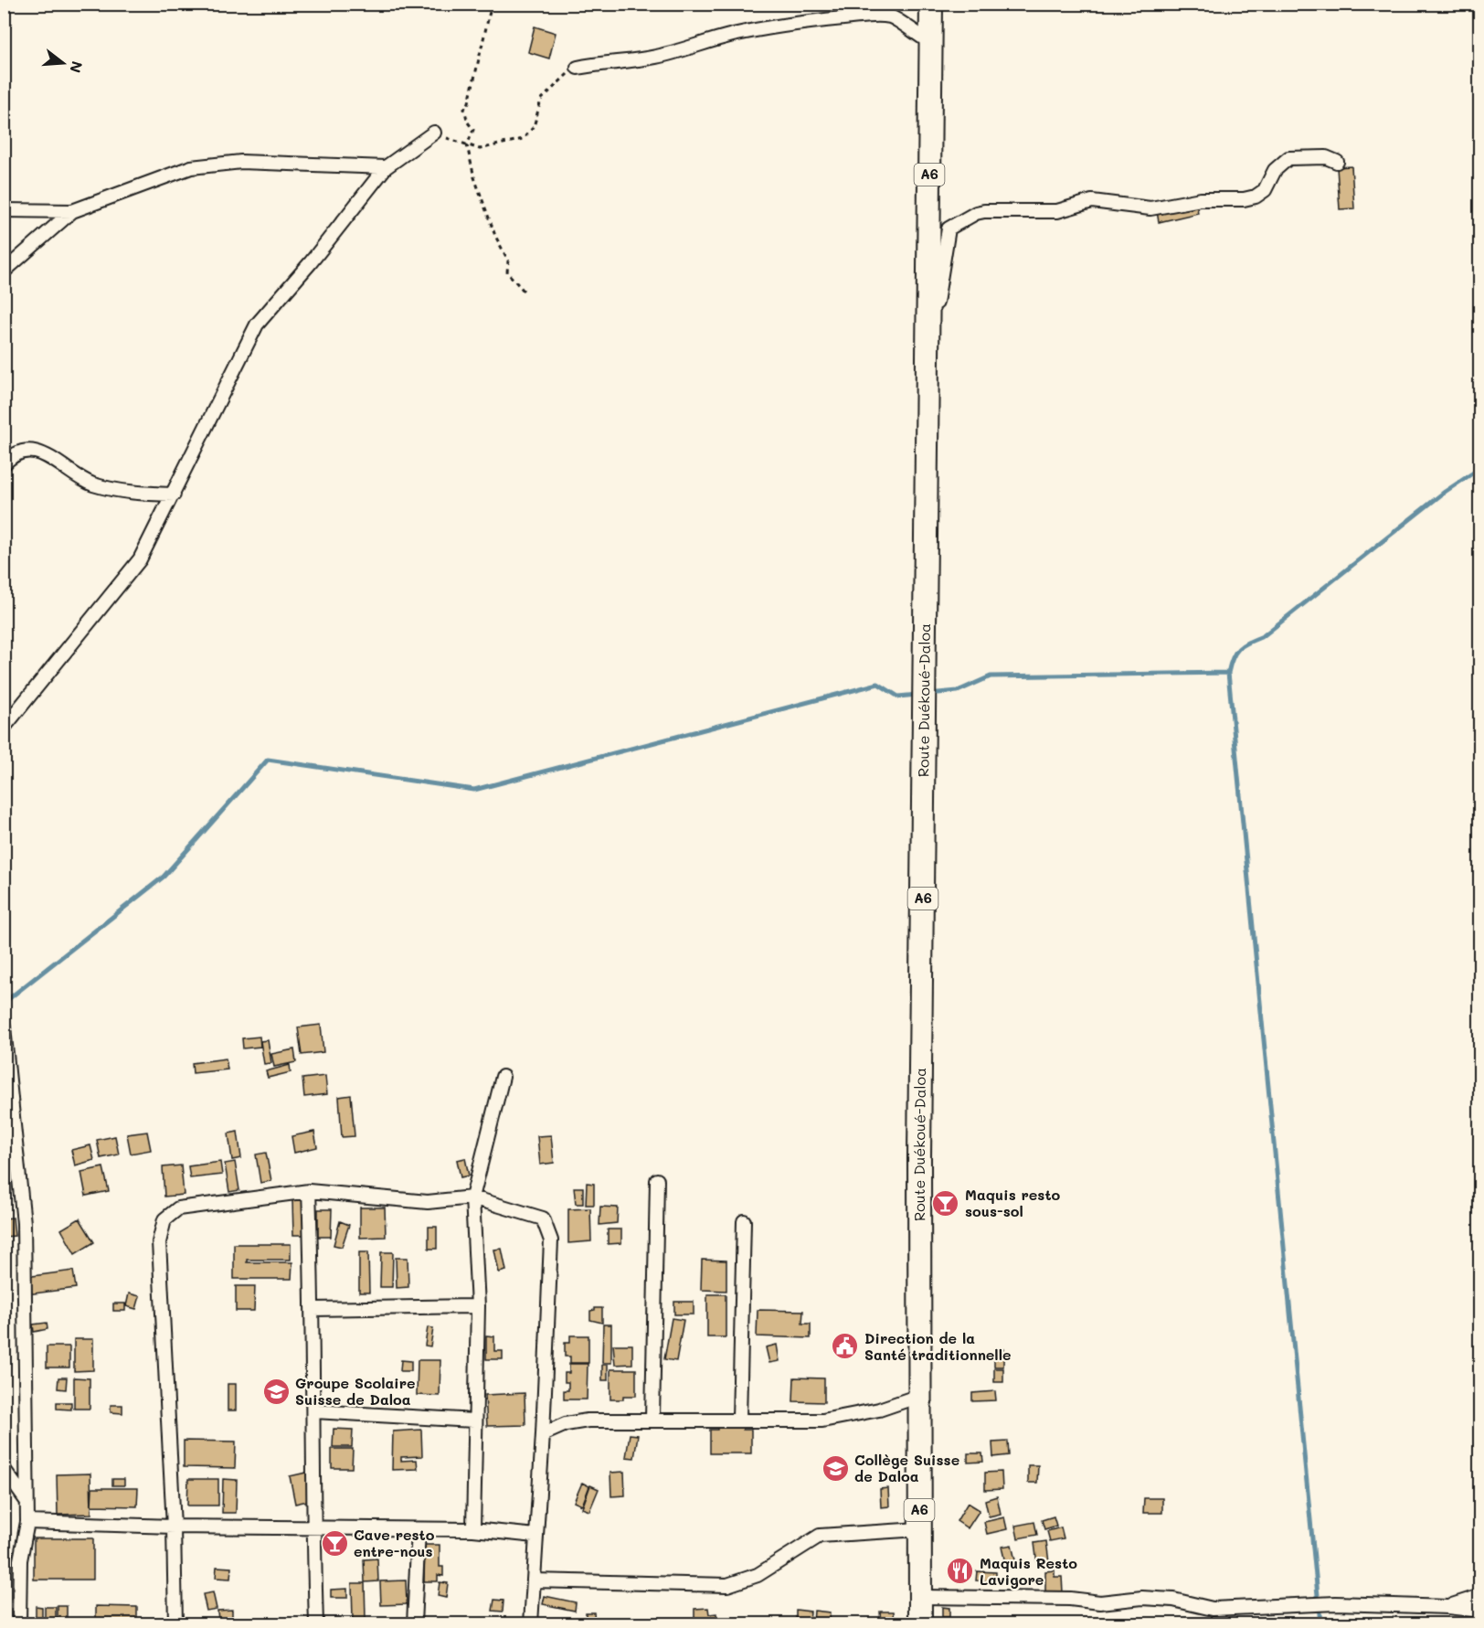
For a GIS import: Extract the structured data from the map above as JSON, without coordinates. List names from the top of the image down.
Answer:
{
  "streets": {
    "highway": ["A6", "Route Duékoué-Daloa"]
  },
  "crossings": [
    ["A6", "Route Duékoué-Daloa"]
  ],
  "places": {
    "bar": ["Maquis resto sous-sol", "Cave resto entre-nous"],
    "public building": ["Direction de la Santé traditionnelle"],
    "school or university": ["Groupe Scolaire Suisse de Daloa", "Collège Suisse de Daloa"],
    "restaurant": ["Maquis Resto Lavigore"]
  },
  "north": "right"
}
